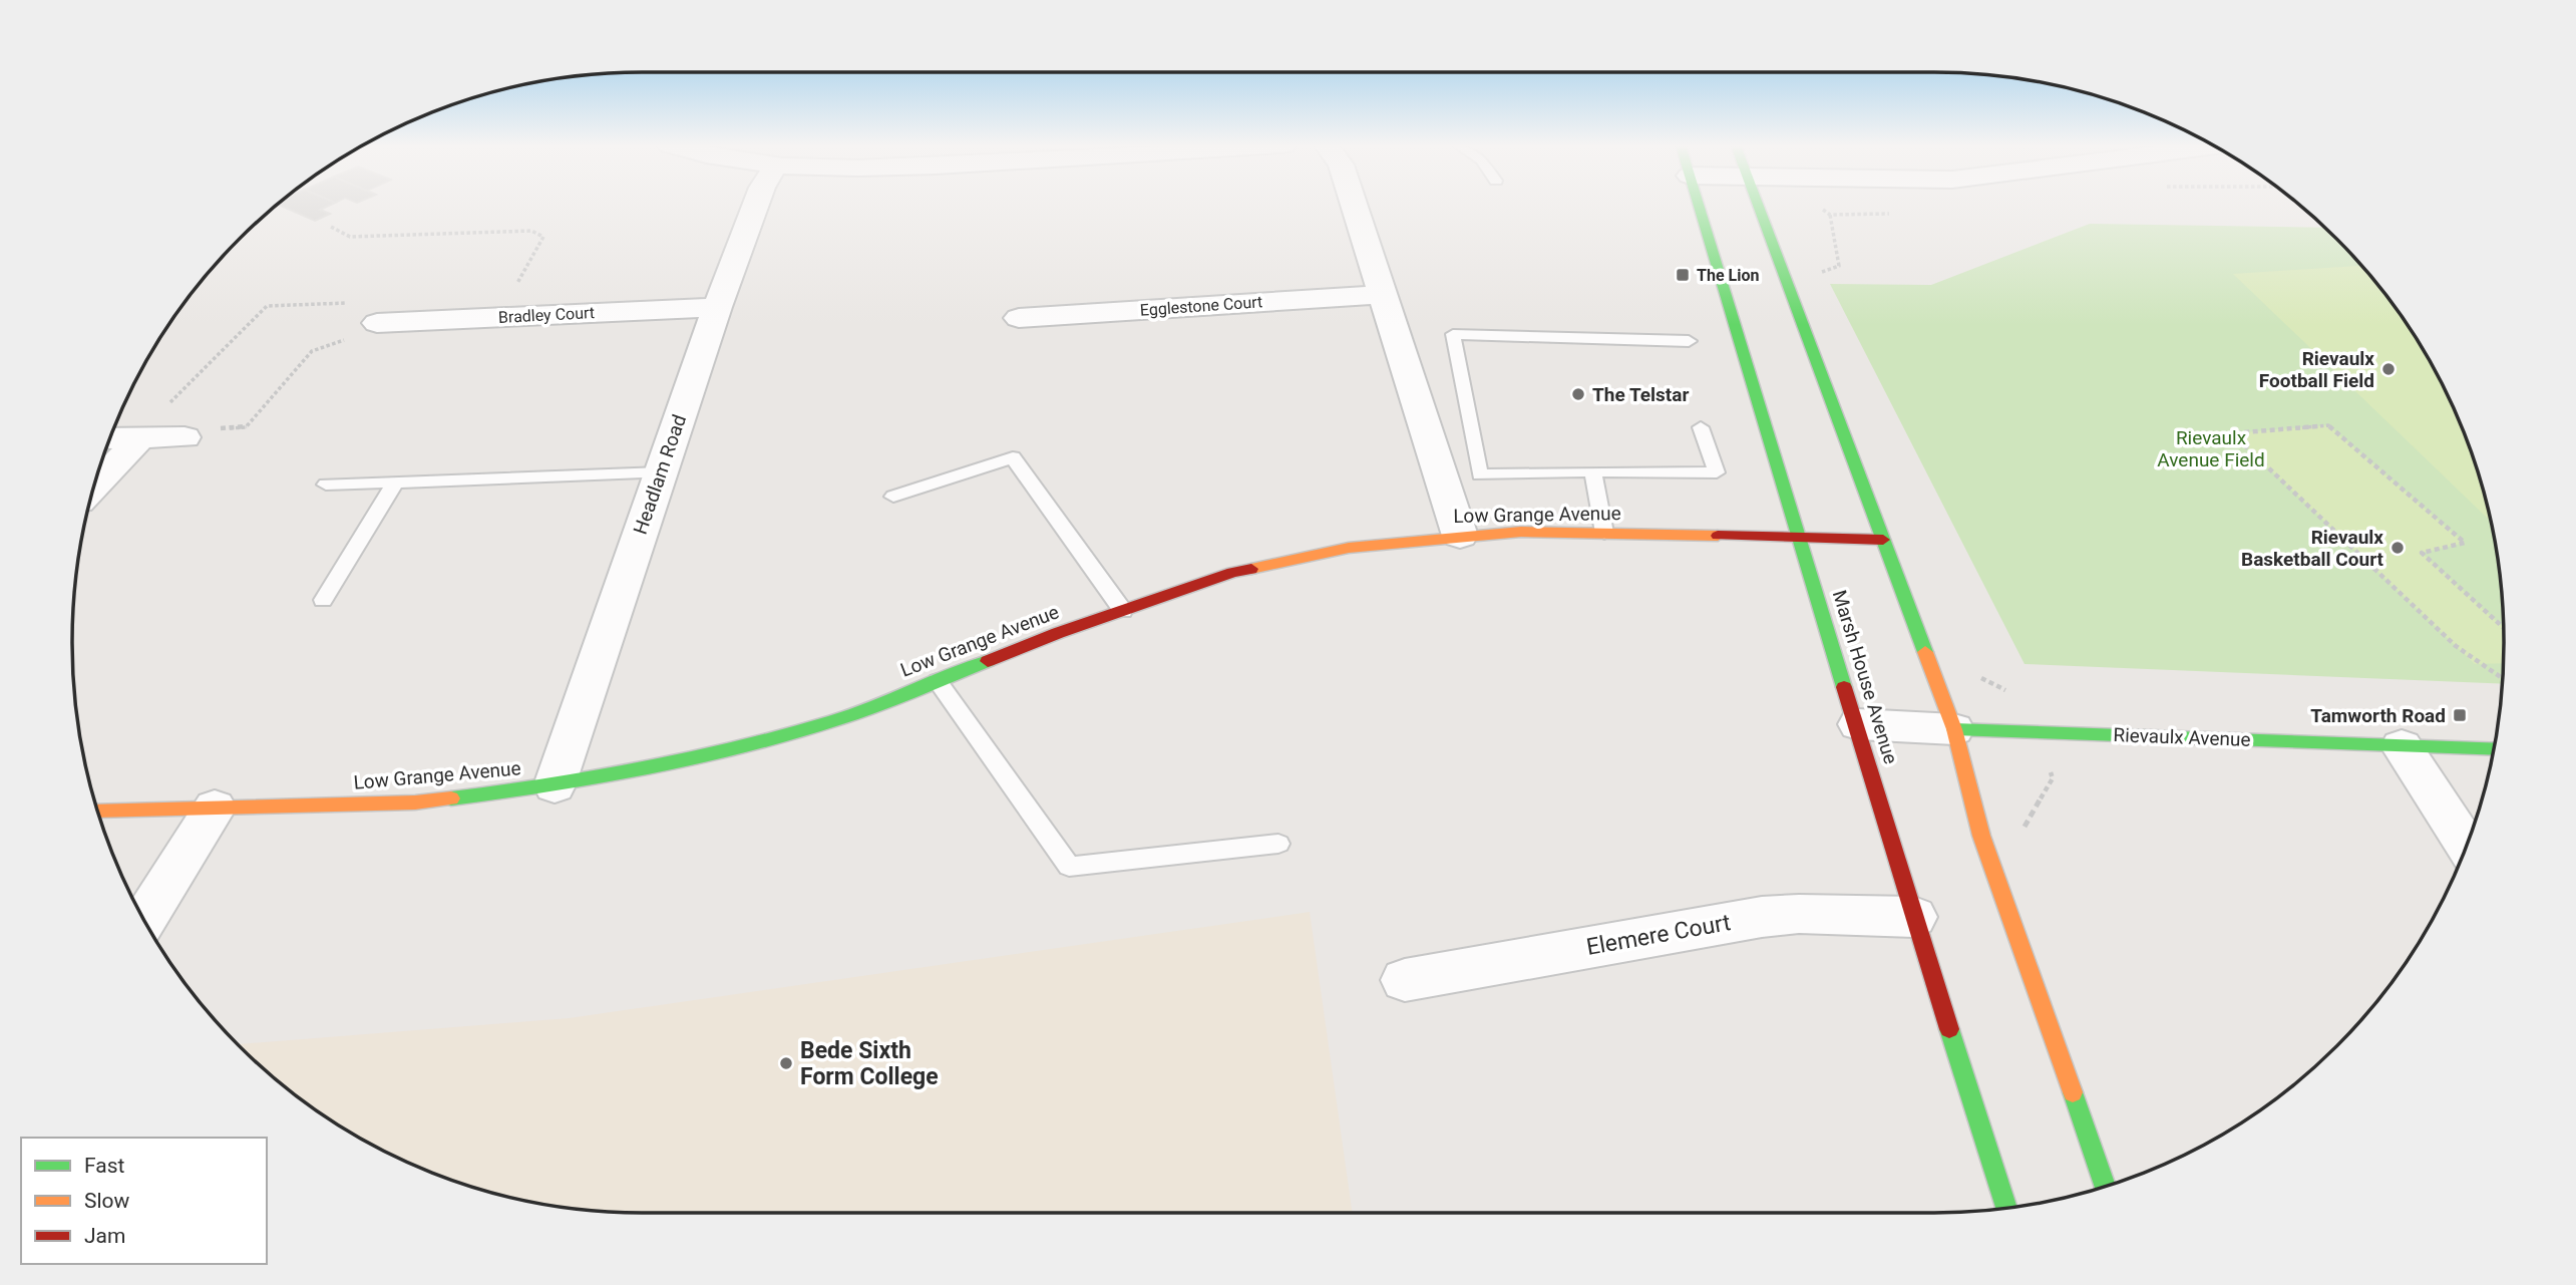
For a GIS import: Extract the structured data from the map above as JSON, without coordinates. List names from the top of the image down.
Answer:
{
  "streets": {
    "street": [
      "Egglestone Court",
      "Bradley Court",
      "Headlam Road",
      "Low Grange Avenue",
      "Marsh House Avenue",
      "Rievaulx Avenue",
      "Elemere Court"
    ]
  },
  "crossings": [
    ["Bradley Court", "Headlam Road"],
    ["Headlam Road", "Low Grange Avenue"],
    ["Low Grange Avenue", "Marsh House Avenue"],
    ["Marsh House Avenue", "Rievaulx Avenue"],
    ["Marsh House Avenue", "Elemere Court"]
  ],
  "parks": ["Rievaulx Avenue Field"],
  "places": {
    "transit": ["The Lion", "Tamworth Road"],
    "other": [
      "Rievaulx Football Field",
      "The Telstar",
      "Rievaulx Basketball Court",
      "Bede Sixth Form College"
    ]
  },
  "legend": ["Fast", "Slow", "Jam"]
}
